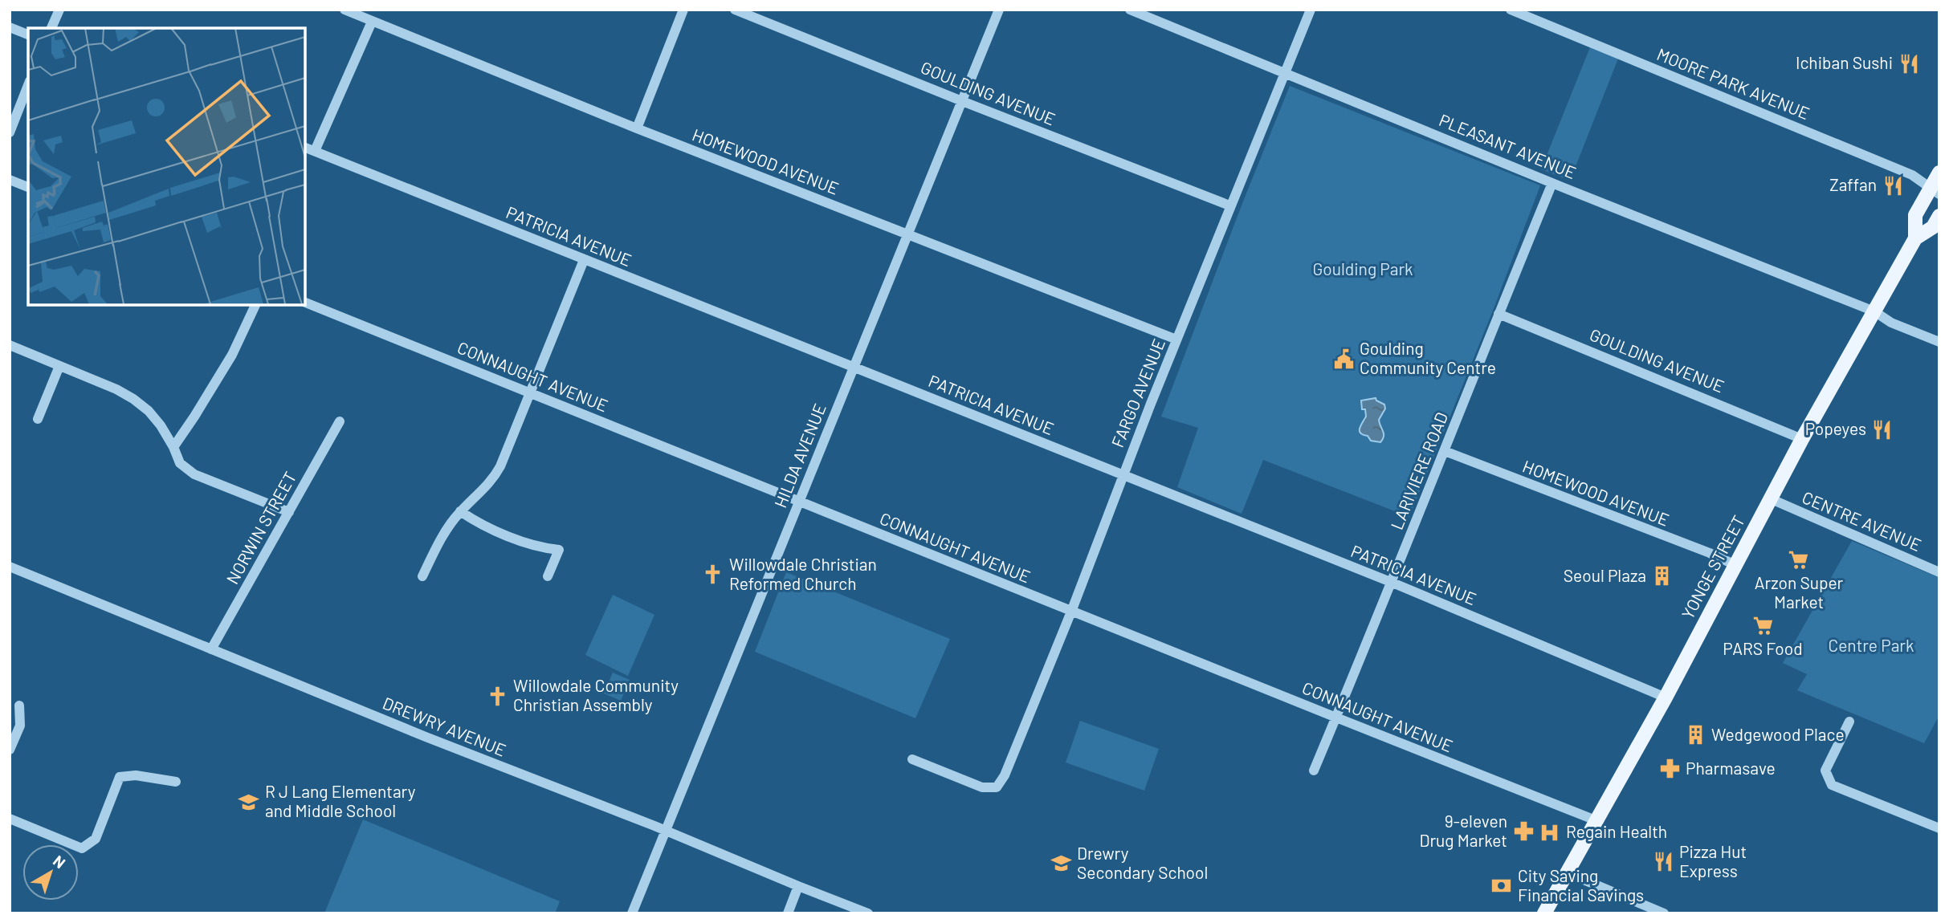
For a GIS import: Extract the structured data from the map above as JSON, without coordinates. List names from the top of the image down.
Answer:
{
  "streets": {
    "main road": ["YONGE STREET"],
    "street": [
      "MOORE PARK AVENUE",
      "GOULDING AVENUE",
      "PLEASANT AVENUE",
      "HOMEWOOD AVENUE",
      "PATRICIA AVENUE",
      "CONNAUGHT AVENUE",
      "FARGO AVENUE",
      "HILDA AVENUE",
      "LARIVIERE ROAD",
      "CENTRE AVENUE",
      "NORWIN STREET",
      "DREWRY AVENUE"
    ]
  },
  "crossings": [
    ["MOORE PARK AVENUE", "YONGE STREET"],
    ["GOULDING AVENUE", "FARGO AVENUE"],
    ["GOULDING AVENUE", "HILDA AVENUE"],
    ["GOULDING AVENUE", "LARIVIERE ROAD"],
    ["GOULDING AVENUE", "YONGE STREET"],
    ["PLEASANT AVENUE", "FARGO AVENUE"],
    ["PLEASANT AVENUE", "LARIVIERE ROAD"],
    ["PLEASANT AVENUE", "YONGE STREET"],
    ["HOMEWOOD AVENUE", "FARGO AVENUE"],
    ["HOMEWOOD AVENUE", "HILDA AVENUE"],
    ["HOMEWOOD AVENUE", "LARIVIERE ROAD"],
    ["HOMEWOOD AVENUE", "YONGE STREET"],
    ["PATRICIA AVENUE", "FARGO AVENUE"],
    ["PATRICIA AVENUE", "HILDA AVENUE"],
    ["PATRICIA AVENUE", "LARIVIERE ROAD"],
    ["PATRICIA AVENUE", "YONGE STREET"],
    ["CONNAUGHT AVENUE", "FARGO AVENUE"],
    ["CONNAUGHT AVENUE", "HILDA AVENUE"],
    ["CONNAUGHT AVENUE", "LARIVIERE ROAD"],
    ["CONNAUGHT AVENUE", "YONGE STREET"],
    ["HILDA AVENUE", "DREWRY AVENUE"],
    ["CENTRE AVENUE", "YONGE STREET"],
    ["NORWIN STREET", "DREWRY AVENUE"]
  ],
  "parks": ["Goulding Park", "Centre Park"],
  "places": {
    "restaurant": [
      "Ichiban Sushi",
      "Zaffan",
      "Popeyes",
      "Pizza Hut Express"
    ],
    "public building": ["Goulding Community Centre"],
    "supermarket": ["Arzon Super Market", "PARS Food"],
    "church": ["Willowdale Christian Reformed Church", "Willowdale Community Christian Assembly"],
    "building": ["Seoul Plaza", "Wedgewood Place"],
    "pharmacy": ["Pharmasave", "9-eleven Drug Market"],
    "school or university": ["R J Lang Elementary and Middle School", "Drewry Secondary School"],
    "hospital": ["Regain Health"],
    "bank": ["City Saving Financial Savings"]
  },
  "north": "top right"
}
